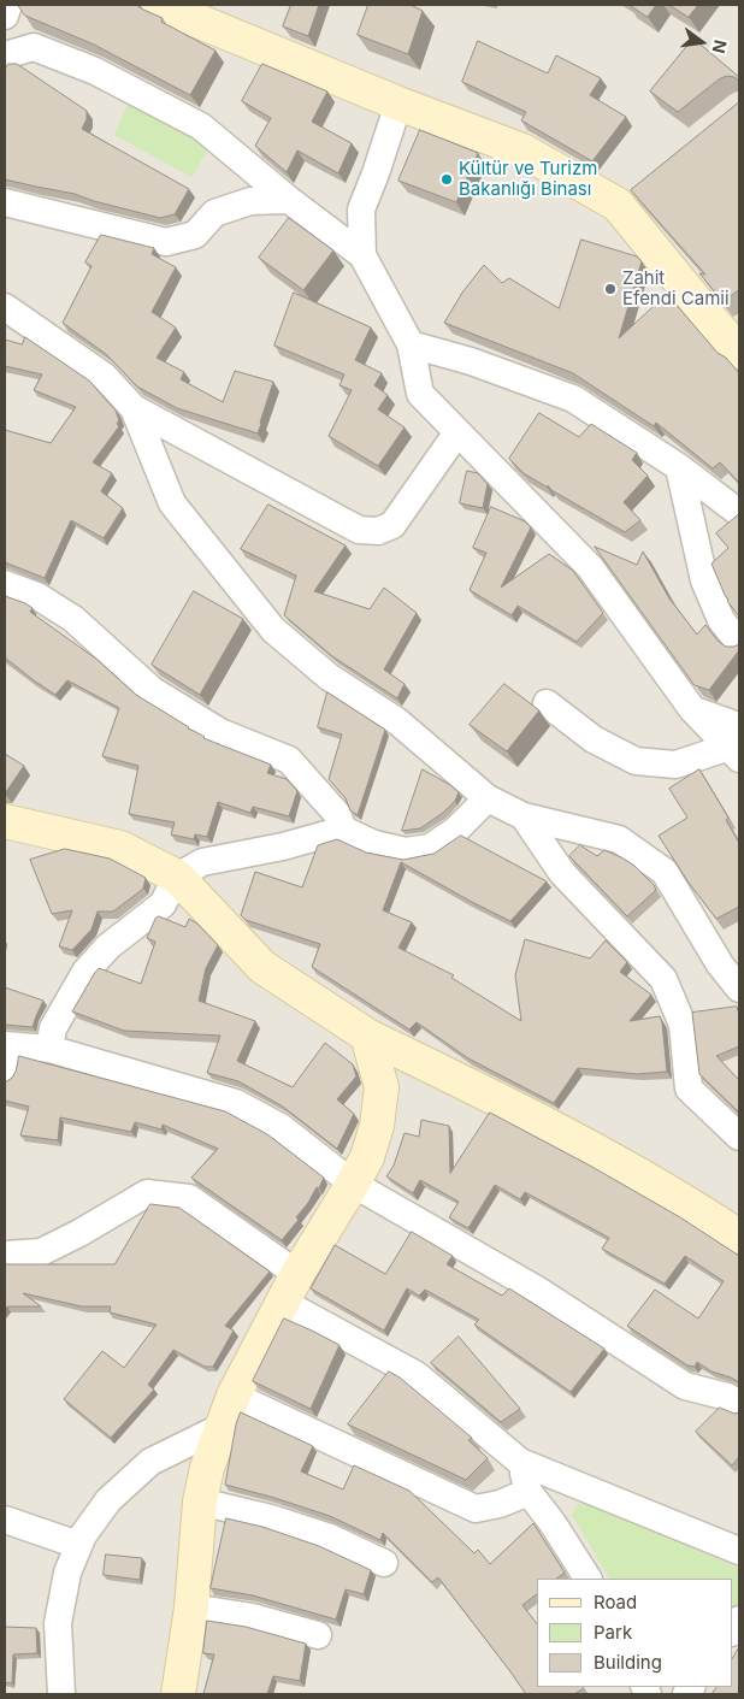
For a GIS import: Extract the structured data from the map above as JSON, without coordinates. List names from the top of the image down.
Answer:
{
  "places": ["Kültür ve Turizm Bakanlığı Binası", "Zahit Efendi Camii"],
  "legend": ["Road", "Park", "Building"],
  "north": "right"
}
